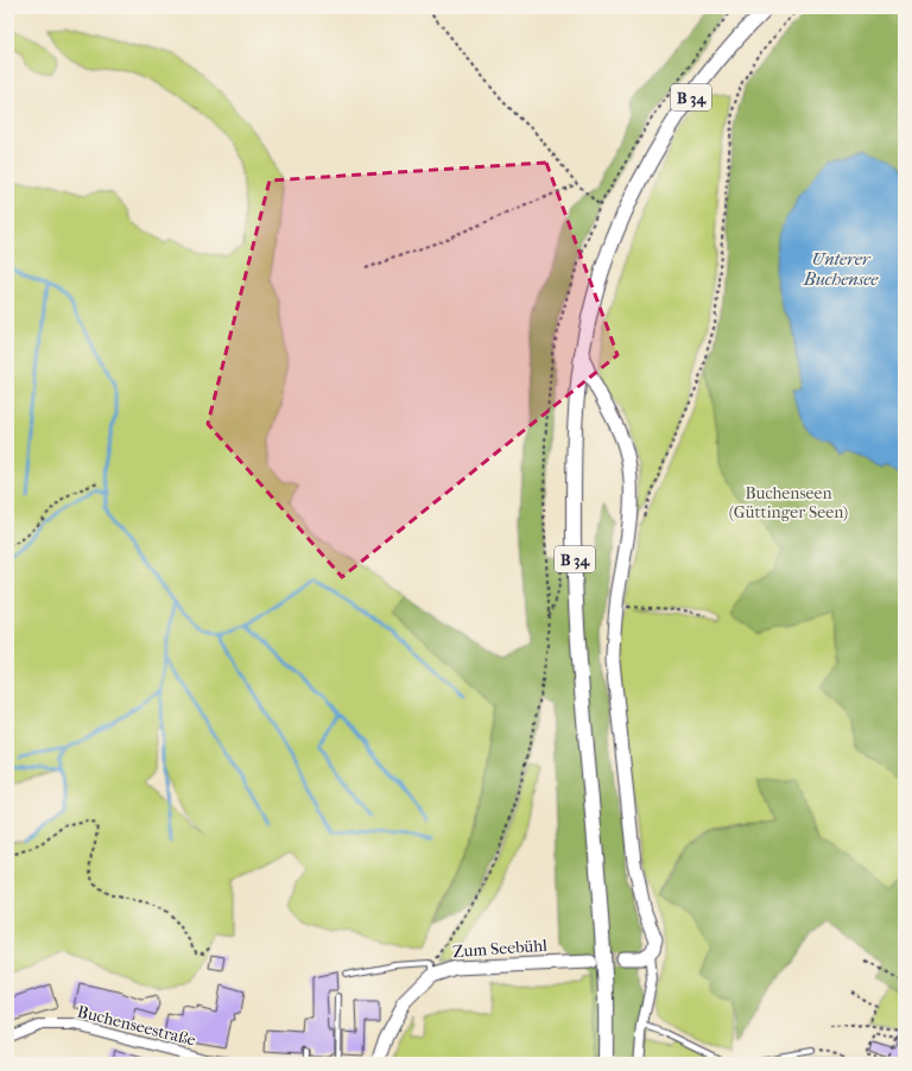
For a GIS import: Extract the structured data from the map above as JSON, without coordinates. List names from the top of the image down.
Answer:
{
  "streets": {
    "main road": ["B 34", "Zum Seebühl"],
    "street": ["Buchenseestraße"]
  },
  "water": ["Unterer Buchensee"],
  "parks": ["Buchenseen (Güttinger Seen)"]
}
